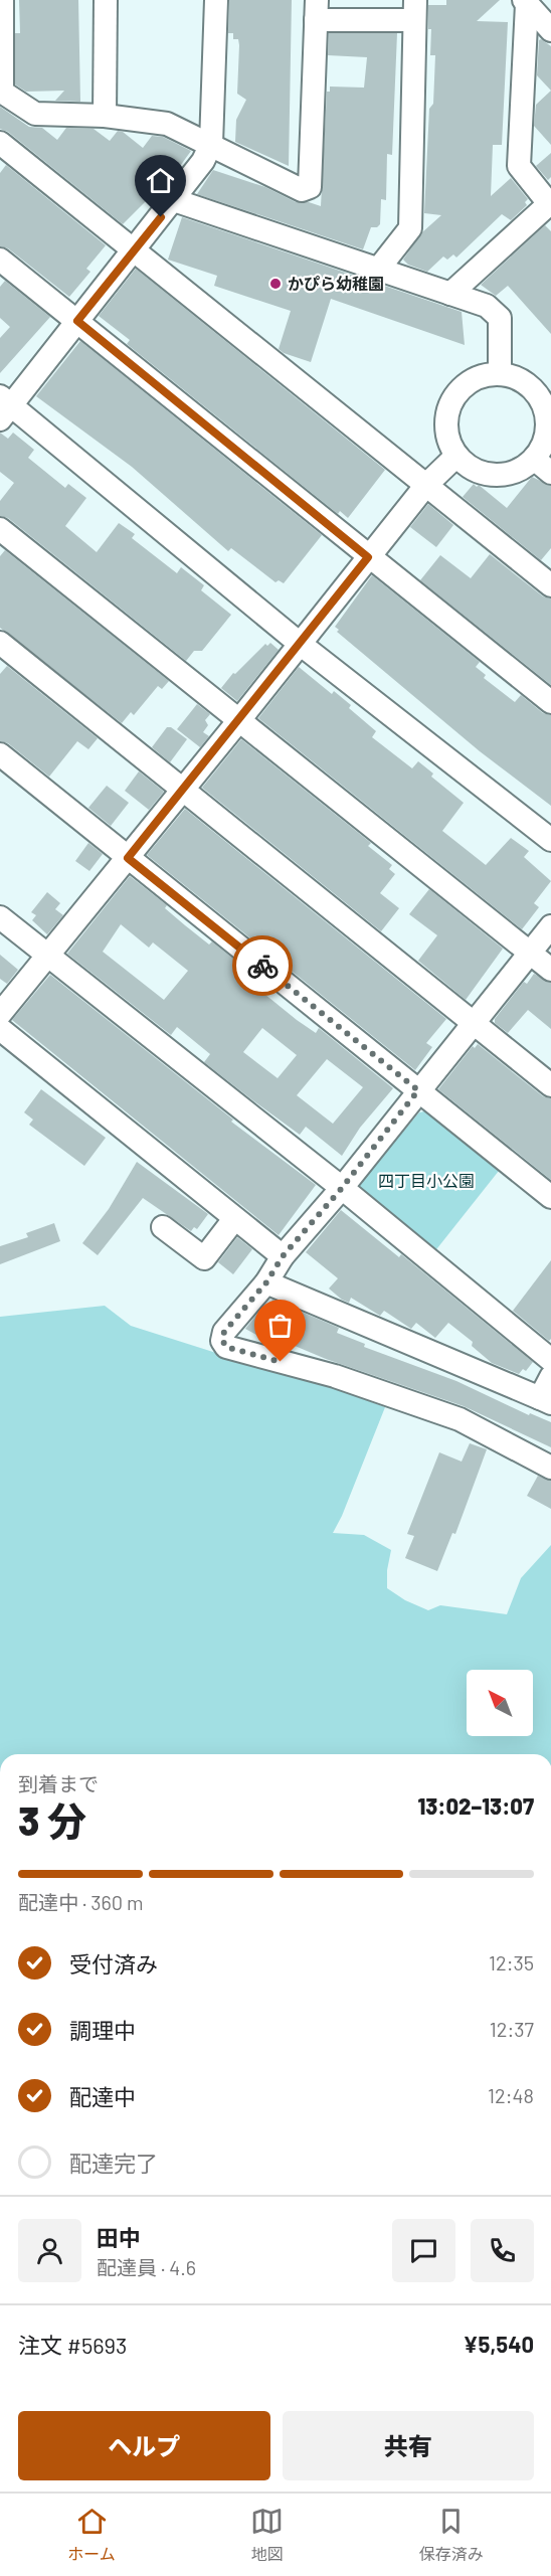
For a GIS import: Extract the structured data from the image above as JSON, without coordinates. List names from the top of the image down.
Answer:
{
  "parks": ["四丁目小公園"],
  "places": ["かぴら幼稚園"],
  "north": "top left",
  "page": {
    "heading": ["3 分", "到着まで", "13:02–13:07"],
    "panel": [
      "田中",
      "配達員 · 4.6",
      "注文 #5693",
      "¥5,540"
    ],
    "bar": "配達中 · 360 m",
    "list": [
      ["受付済み", "12:35"],
      ["調理中", "12:37"],
      ["配達中", "12:48"],
      "配達完了"
    ],
    "buttons": ["ヘルプ", "共有"],
    "tabs": ["ホーム", "地図", "保存済み"]
  }
}
